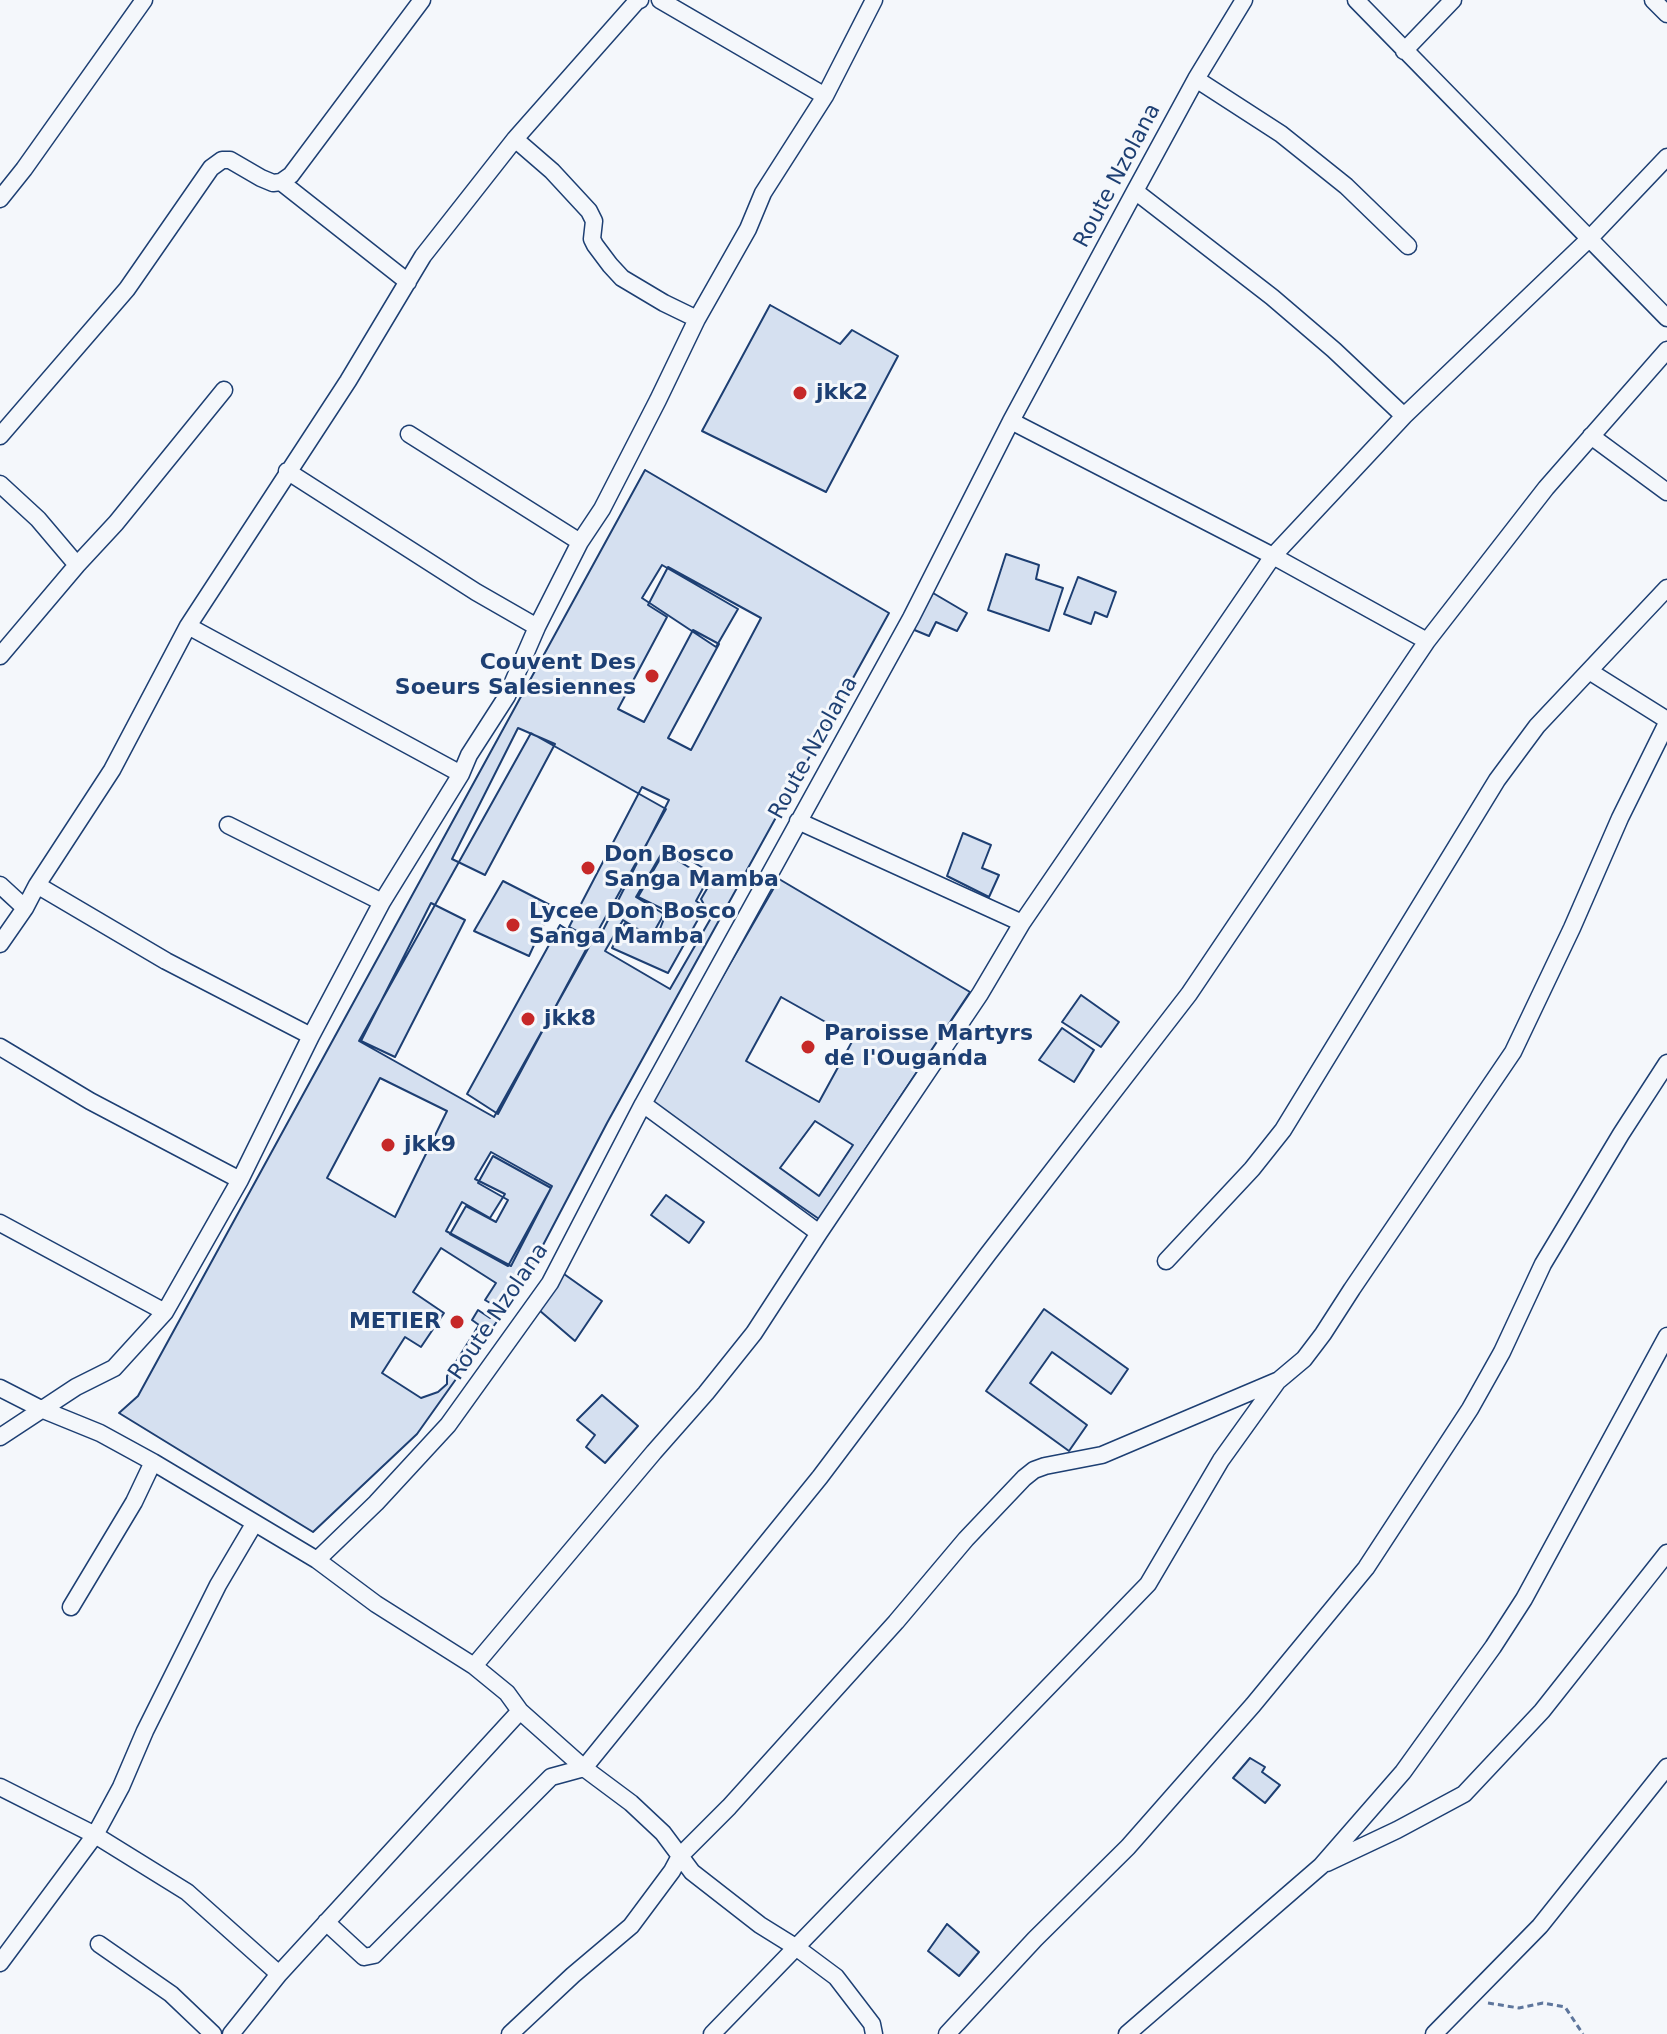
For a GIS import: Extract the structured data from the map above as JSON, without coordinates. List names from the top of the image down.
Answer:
{
  "streets": {
    "street": ["Route Nzolana"]
  },
  "places": [
    "jkk2",
    "Couvent Des Soeurs Salesiennes",
    "Don Bosco Sanga Mamba",
    "Lycee Don Bosco Sanga Mamba",
    "jkk8",
    "Paroisse Martyrs de l'Ouganda",
    "jkk9",
    "METIER"
  ]
}
